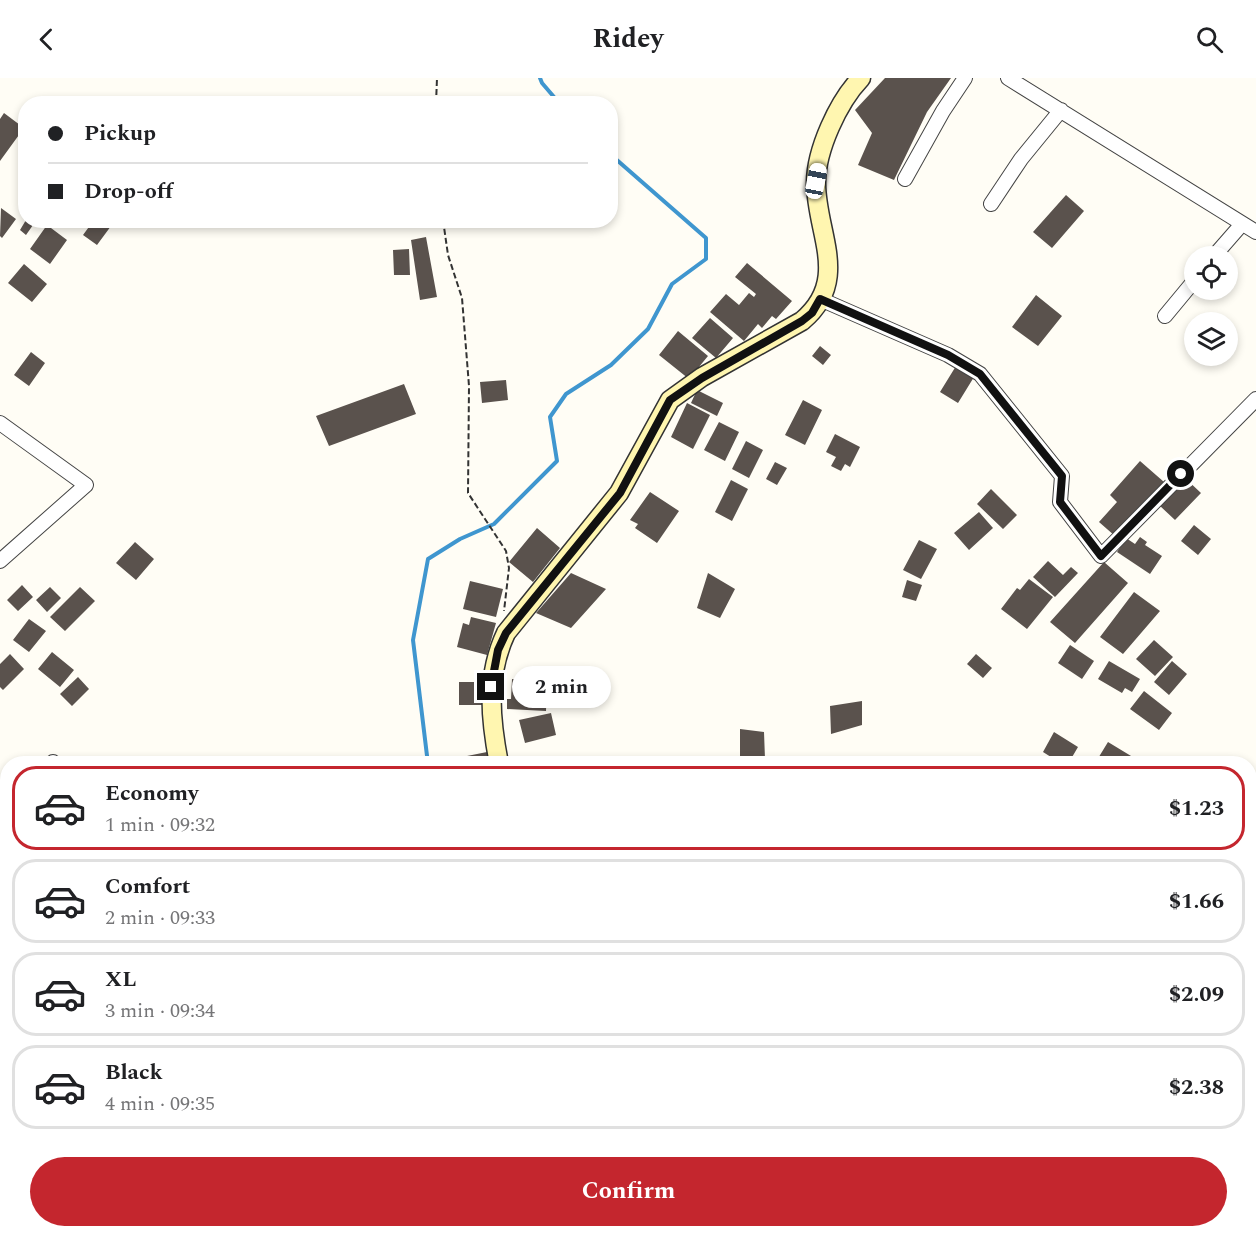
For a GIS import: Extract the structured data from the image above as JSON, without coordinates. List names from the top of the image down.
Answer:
{
  "page": {
    "header": "Ridey",
    "banner": ["Pickup", "Drop-off"],
    "bubble": "2 min",
    "list": [
      {
        "name": "Economy",
        "note": "1 min · 09:32",
        "value": "$1.23"
      },
      {
        "name": "Comfort",
        "note": "2 min · 09:33",
        "value": "$1.66"
      },
      {
        "name": "XL",
        "note": "3 min · 09:34",
        "value": "$2.09"
      },
      {
        "name": "Black",
        "note": "4 min · 09:35",
        "value": "$2.38"
      }
    ],
    "buttons": "Confirm"
  }
}
